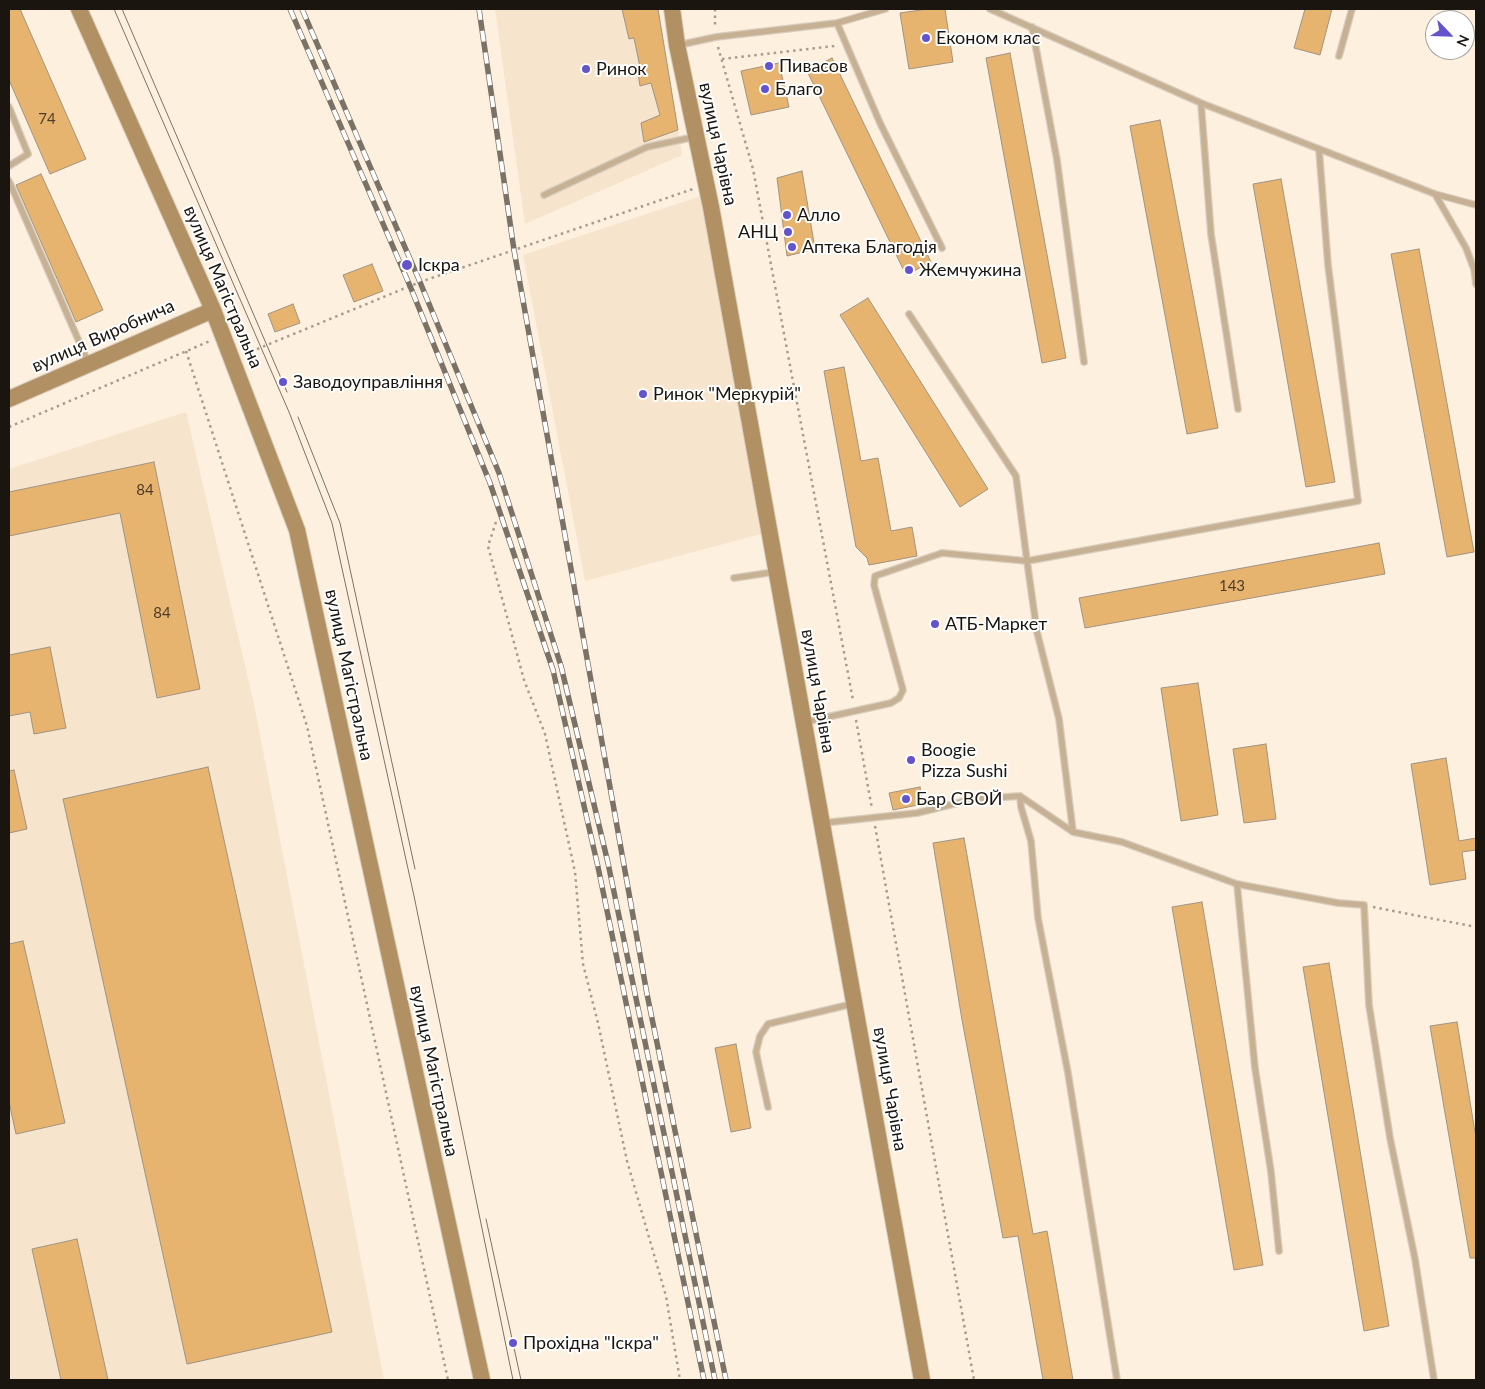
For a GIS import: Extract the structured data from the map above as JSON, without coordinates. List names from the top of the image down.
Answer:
{
  "streets": {
    "street": ["вулиця Чарівна", "вулиця Магістральна", "вулиця Виробнича"]
  },
  "crossings": [
    ["вулиця Магістральна", "вулиця Виробнича"]
  ],
  "places": [
    "Економ клас",
    "Пивасов",
    "Ринок",
    "Благо",
    "Алло",
    "АНЦ",
    "Аптека Благодія",
    "Іскра",
    "Жемчужина",
    "Заводоуправління",
    "Ринок \"Меркурій\"",
    "АТБ-Маркет",
    "Boogie Pizza Sushi",
    "Бар СВОЙ",
    "Прохідна \"Іскра\""
  ],
  "house_numbers": [
    "74",
    "84",
    "143",
    "84"
  ],
  "north": "bottom right"
}
